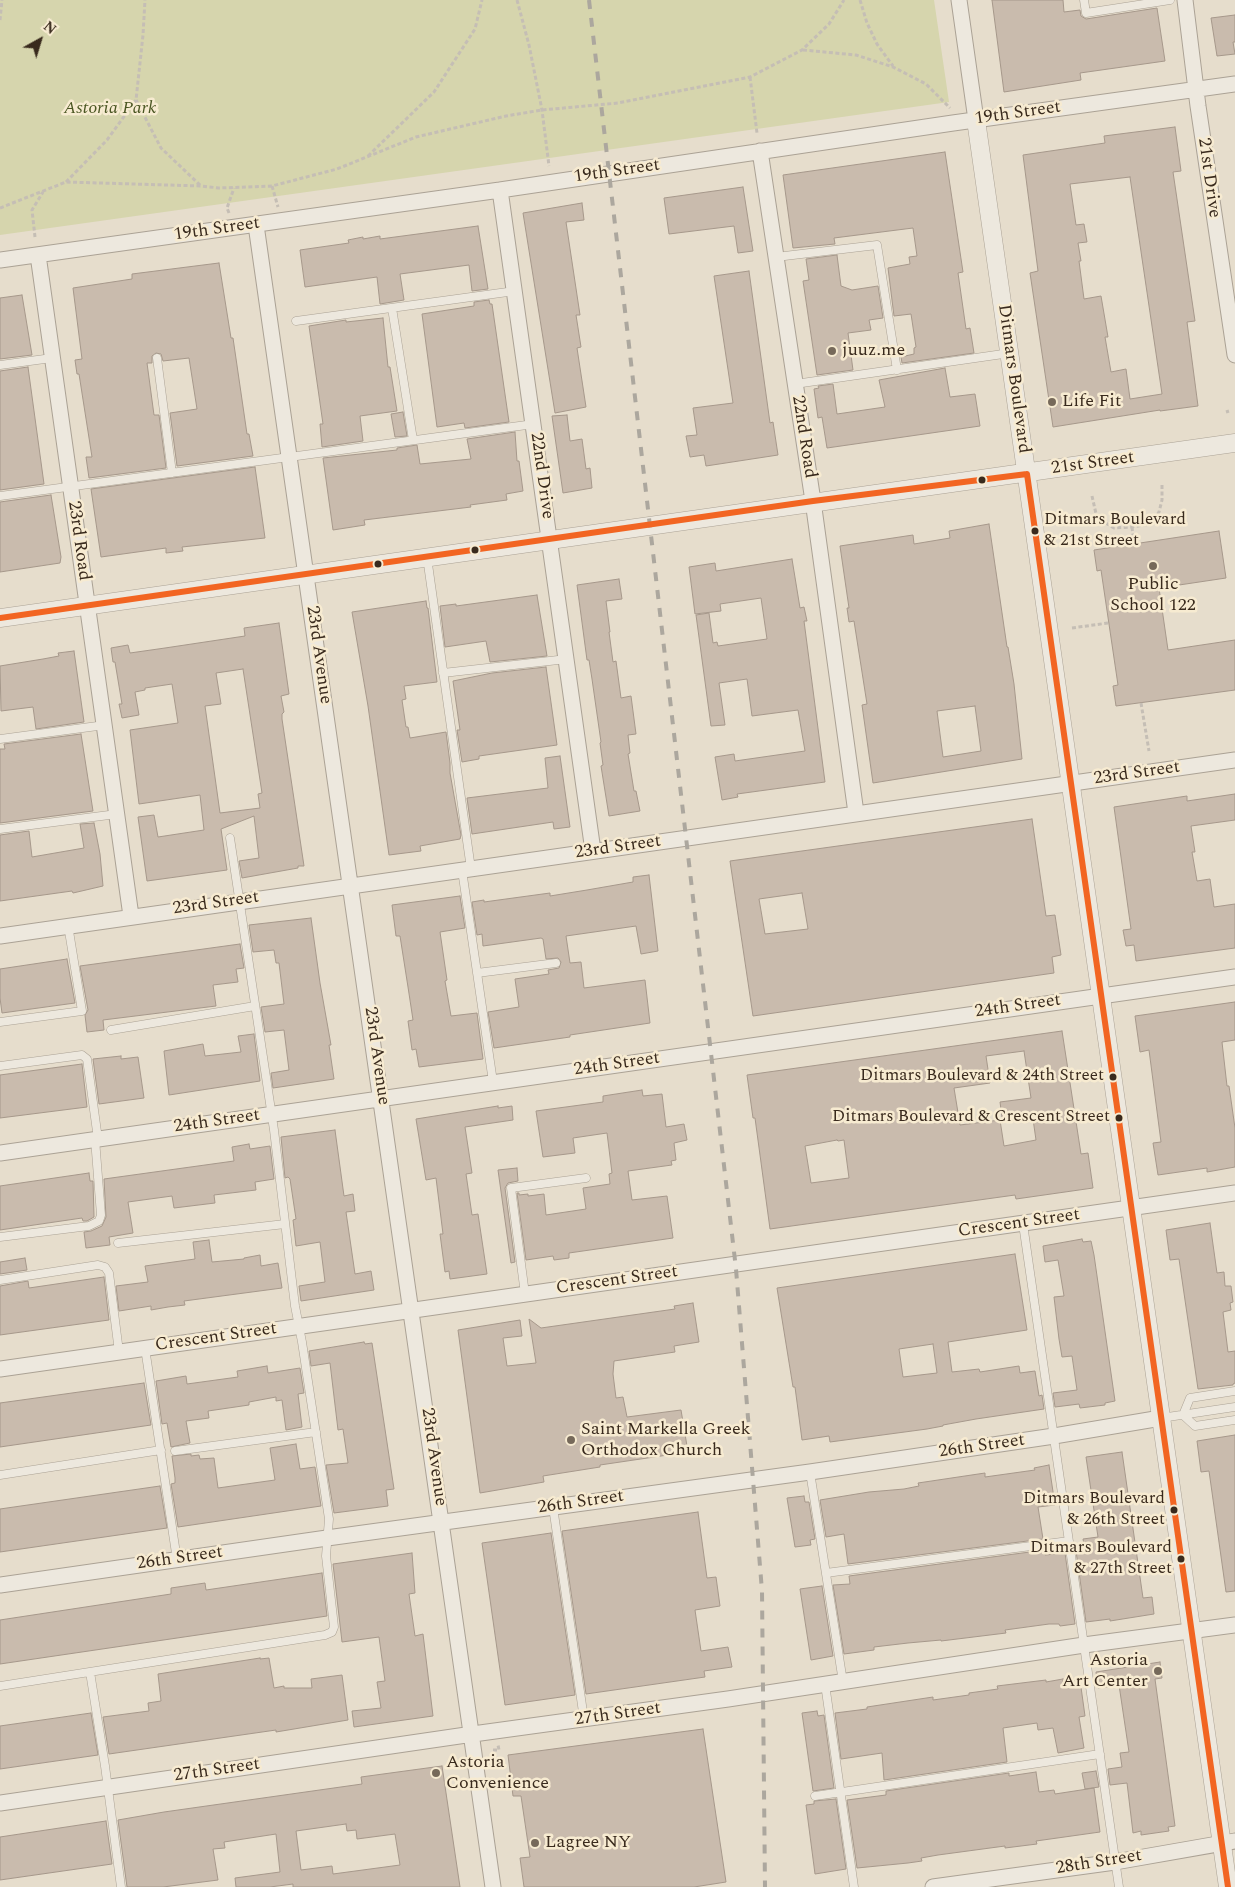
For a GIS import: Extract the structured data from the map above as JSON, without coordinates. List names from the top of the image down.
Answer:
{
  "streets": {
    "street": [
      "19th Street",
      "21st Drive",
      "Ditmars Boulevard",
      "22nd Road",
      "21st Street",
      "22nd Drive",
      "23rd Road",
      "23rd Avenue",
      "23rd Street",
      "24th Street",
      "Crescent Street",
      "26th Street",
      "27th Street",
      "28th Street"
    ]
  },
  "crossings": [
    ["19th Street", "21st Drive"],
    ["19th Street", "Ditmars Boulevard"],
    ["19th Street", "22nd Road"],
    ["19th Street", "22nd Drive"],
    ["19th Street", "23rd Road"],
    ["19th Street", "23rd Avenue"],
    ["Ditmars Boulevard", "21st Street"],
    ["Ditmars Boulevard", "23rd Street"],
    ["Ditmars Boulevard", "24th Street"],
    ["Ditmars Boulevard", "Crescent Street"],
    ["Ditmars Boulevard", "26th Street"],
    ["Ditmars Boulevard", "27th Street"],
    ["Ditmars Boulevard", "28th Street"],
    ["22nd Road", "21st Street"],
    ["22nd Road", "23rd Street"],
    ["21st Street", "22nd Drive"],
    ["21st Street", "23rd Road"],
    ["21st Street", "23rd Avenue"],
    ["22nd Drive", "23rd Street"],
    ["23rd Road", "23rd Street"],
    ["23rd Avenue", "23rd Street"],
    ["23rd Avenue", "24th Street"],
    ["23rd Avenue", "Crescent Street"],
    ["23rd Avenue", "26th Street"],
    ["23rd Avenue", "27th Street"]
  ],
  "parks": ["Astoria Park"],
  "places": [
    "juuz.me",
    "Life Fit",
    "Ditmars Boulevard & 21st Street",
    "Public School 122",
    "Ditmars Boulevard & 24th Street",
    "Ditmars Boulevard & Crescent Street",
    "Saint Markella Greek Orthodox Church",
    "Ditmars Boulevard & 26th Street",
    "Ditmars Boulevard & 27th Street",
    "Astoria Art Center",
    "Astoria Convenience",
    "Lagree NY"
  ],
  "north": "top right"
}
